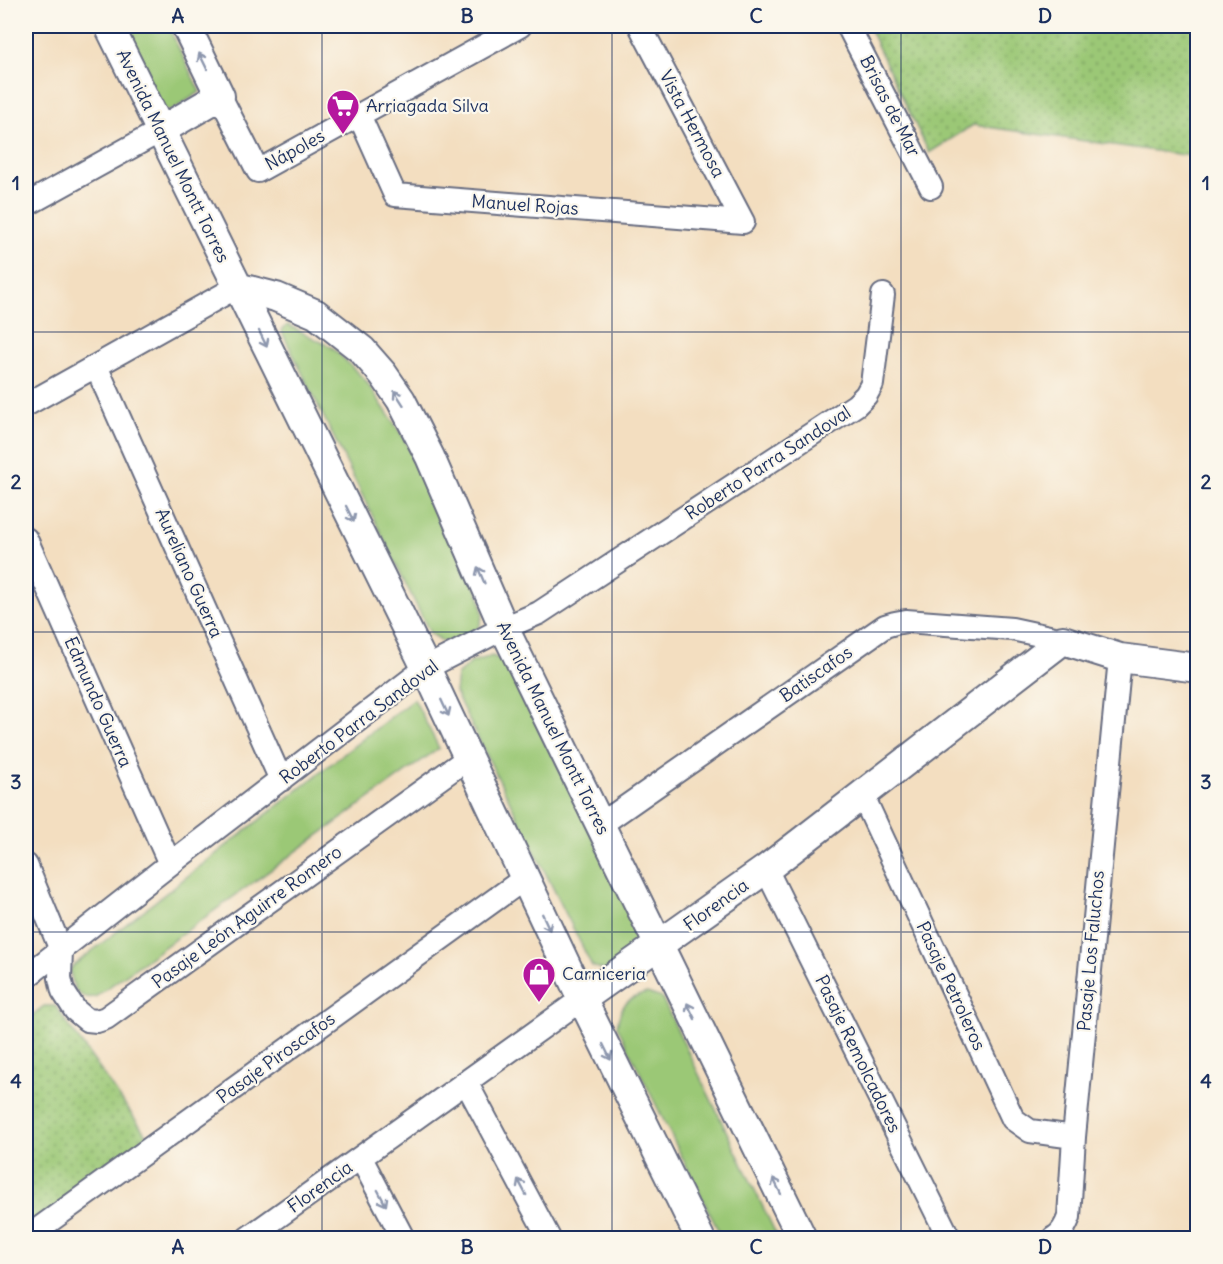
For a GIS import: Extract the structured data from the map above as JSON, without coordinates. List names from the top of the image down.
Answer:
{
  "streets": {
    "street": [
      "Brisas de Mar",
      "Vista Hermosa",
      "Nápoles",
      "Avenida Manuel Montt Torres",
      "Manuel Rojas",
      "Roberto Parra Sandoval",
      "Aureliano Guerra",
      "Batiscafos",
      "Edmundo Guerra",
      "Florencia",
      "Pasaje León Aguirre Romero",
      "Pasaje Los Faluchos",
      "Pasaje Petroleros",
      "Pasaje Remolcadores",
      "Pasaje Piroscafos"
    ]
  },
  "crossings": [
    ["Vista Hermosa", "Manuel Rojas"],
    ["Nápoles", "Manuel Rojas"],
    ["Avenida Manuel Montt Torres", "Roberto Parra Sandoval"],
    ["Avenida Manuel Montt Torres", "Batiscafos"],
    ["Avenida Manuel Montt Torres", "Florencia"],
    ["Avenida Manuel Montt Torres", "Pasaje León Aguirre Romero"],
    ["Avenida Manuel Montt Torres", "Pasaje Piroscafos"],
    ["Roberto Parra Sandoval", "Aureliano Guerra"],
    ["Roberto Parra Sandoval", "Edmundo Guerra"],
    ["Roberto Parra Sandoval", "Pasaje León Aguirre Romero"],
    ["Batiscafos", "Florencia"],
    ["Florencia", "Pasaje Petroleros"],
    ["Florencia", "Pasaje Remolcadores"],
    ["Pasaje Los Faluchos", "Pasaje Petroleros"]
  ],
  "places": {
    "supermarket": ["Arriagada Silva"],
    "shop": ["Carniceria"]
  },
  "grid": {
    "columns": [
      "A",
      "B",
      "C",
      "D"
    ],
    "rows": [
      "1",
      "2",
      "3",
      "4"
    ]
  }
}
